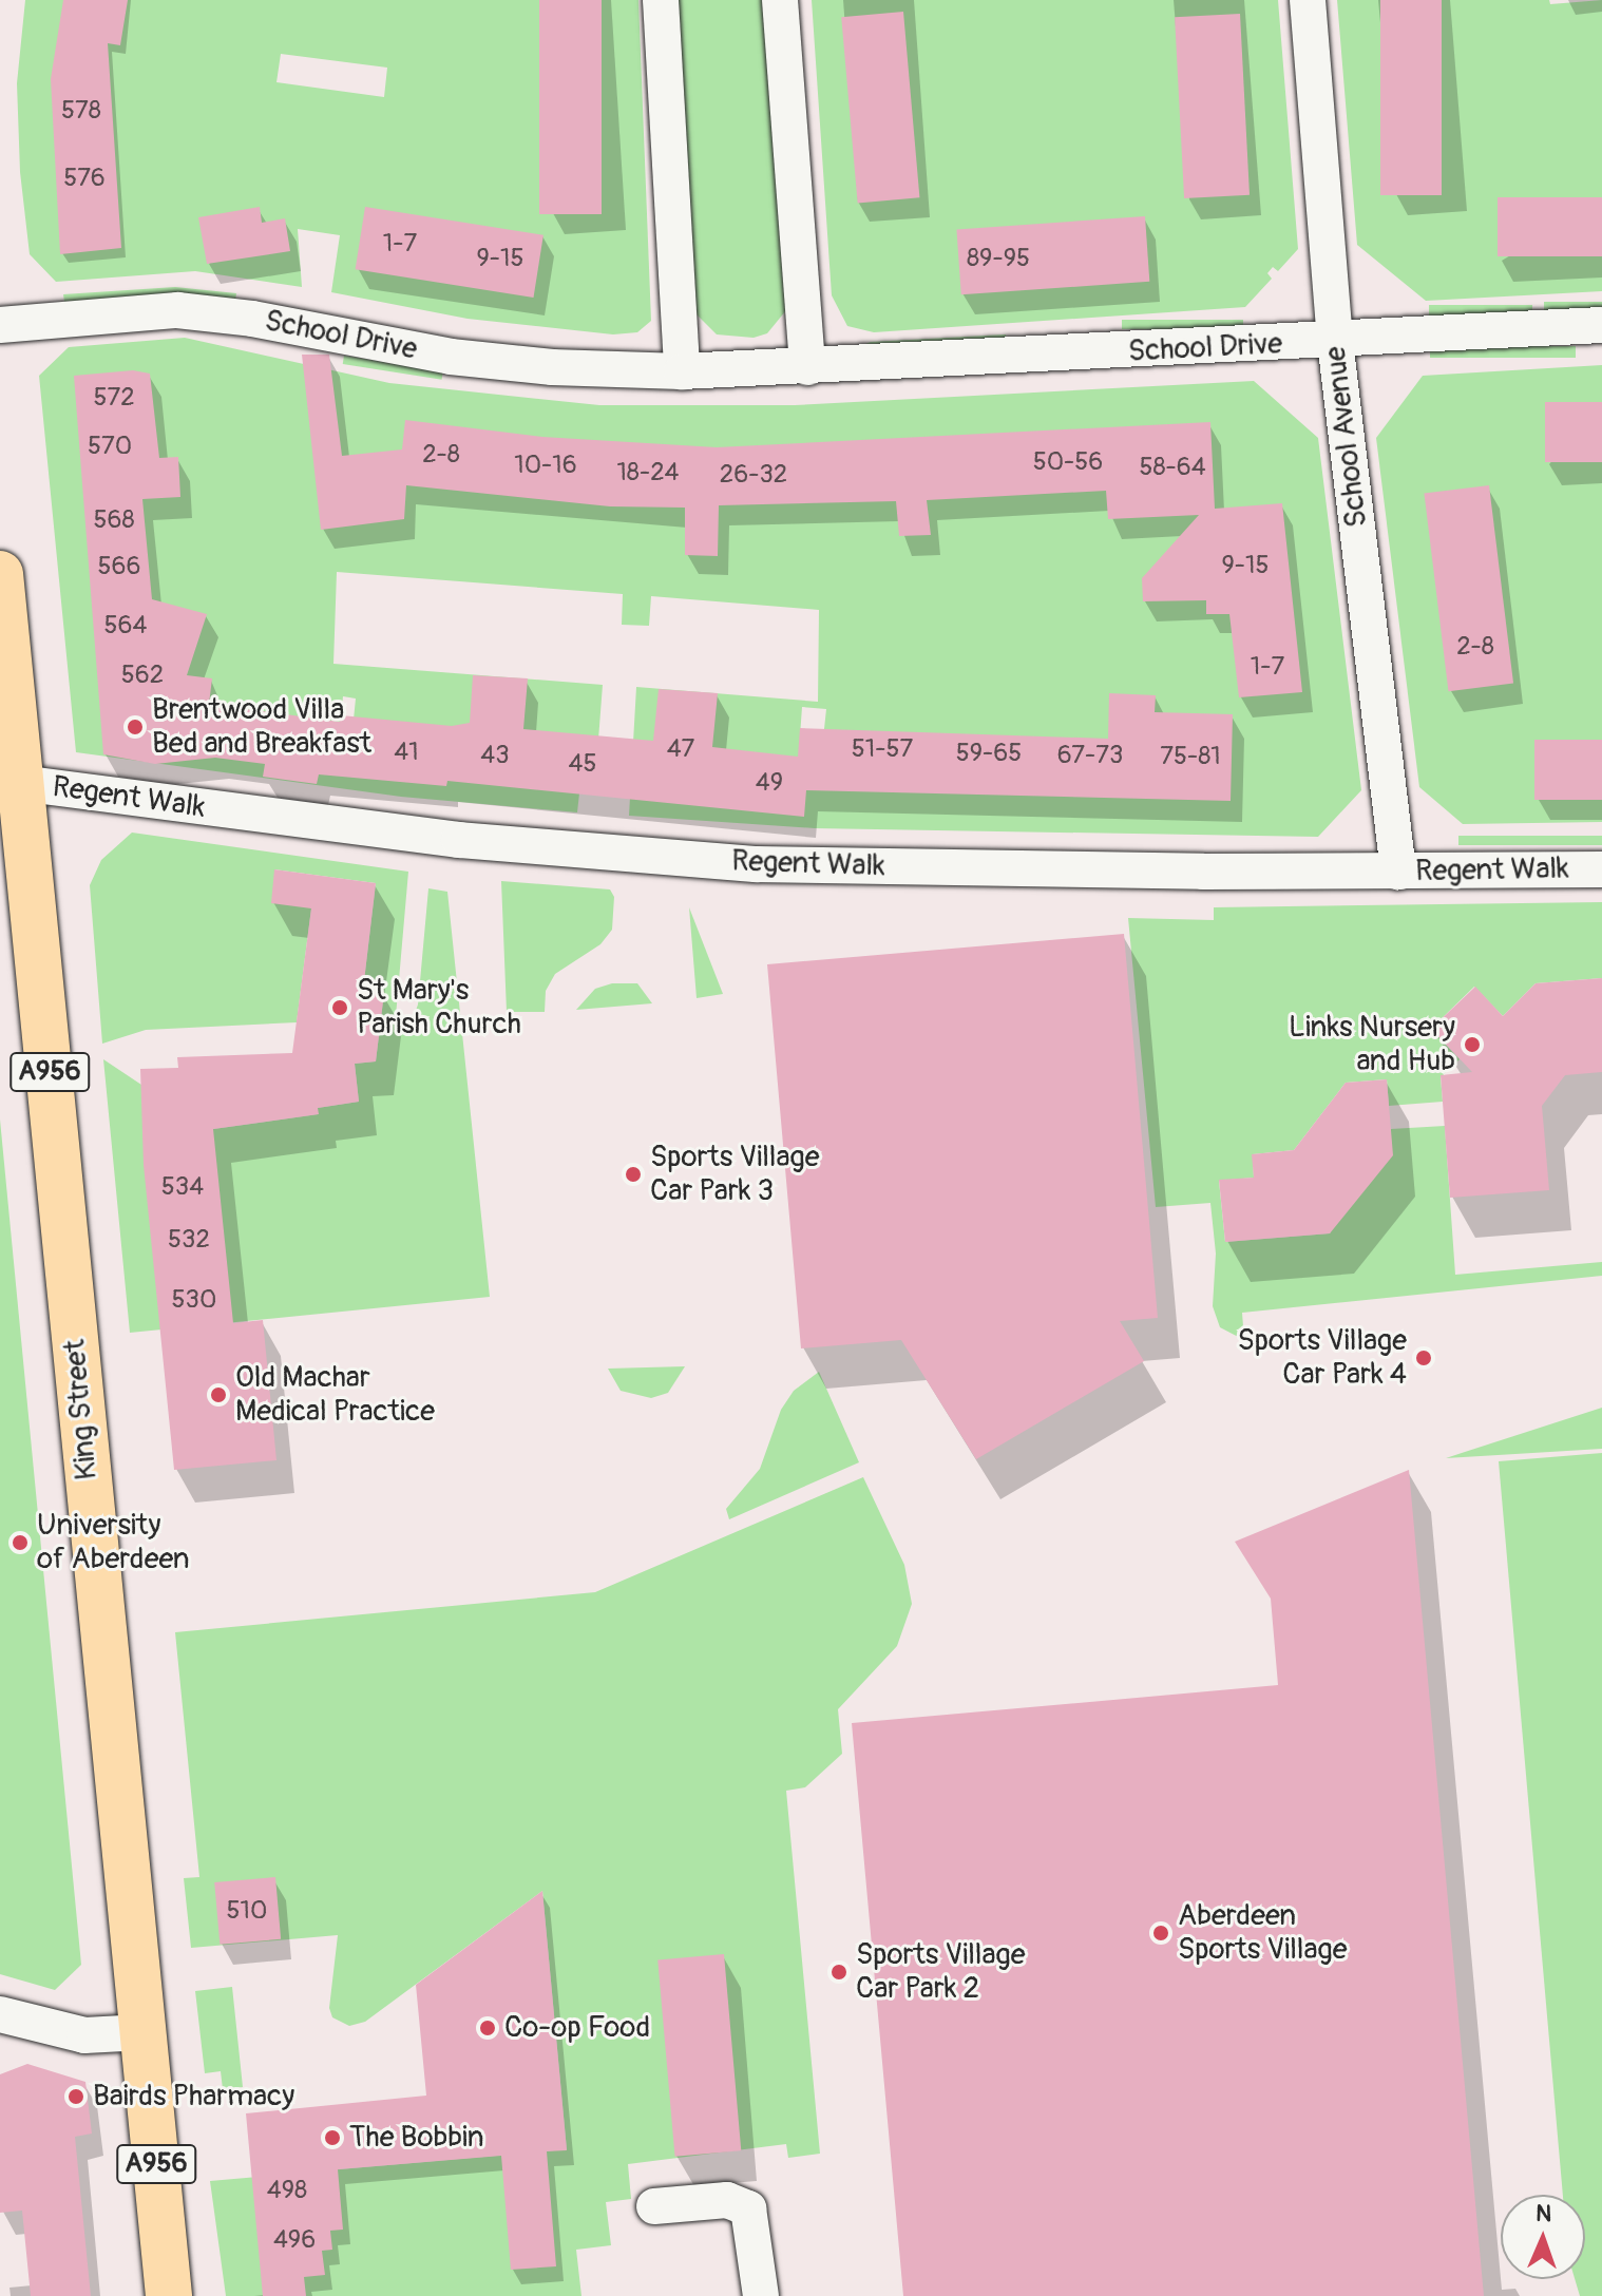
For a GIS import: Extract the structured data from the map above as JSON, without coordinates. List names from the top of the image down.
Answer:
{
  "streets": {
    "main road": ["A956", "King Street"],
    "street": ["School Drive", "School Avenue", "Regent Walk"]
  },
  "crossings": [
    ["School Drive", "School Avenue"],
    ["School Avenue", "Regent Walk"],
    ["Regent Walk", "King Street"]
  ],
  "places": [
    "Brentwood Villa Bed and Breakfast",
    "St Mary's Parish Church",
    "Links Nursery and Hub",
    "Sports Village Car Park 3",
    "Sports Village Car Park 4",
    "Old Machar Medical Practice",
    "University of Aberdeen",
    "Aberdeen Sports Village",
    "Sports Village Car Park 2",
    "Co-op Food",
    "Bairds Pharmacy",
    "The Bobbin"
  ],
  "house_numbers": [
    "578",
    "576",
    "1-7",
    "9-15",
    "89-95",
    "572",
    "570",
    "2-8",
    "50-56",
    "10-16",
    "58-64",
    "18-24",
    "26-32",
    "568",
    "9-15",
    "566",
    "564",
    "2-8",
    "1-7",
    "562",
    "47",
    "51-57",
    "41",
    "59-65",
    "43",
    "67-73",
    "75-81",
    "45",
    "49",
    "534",
    "532",
    "530",
    "510",
    "498",
    "496"
  ],
  "north": "top"
}
